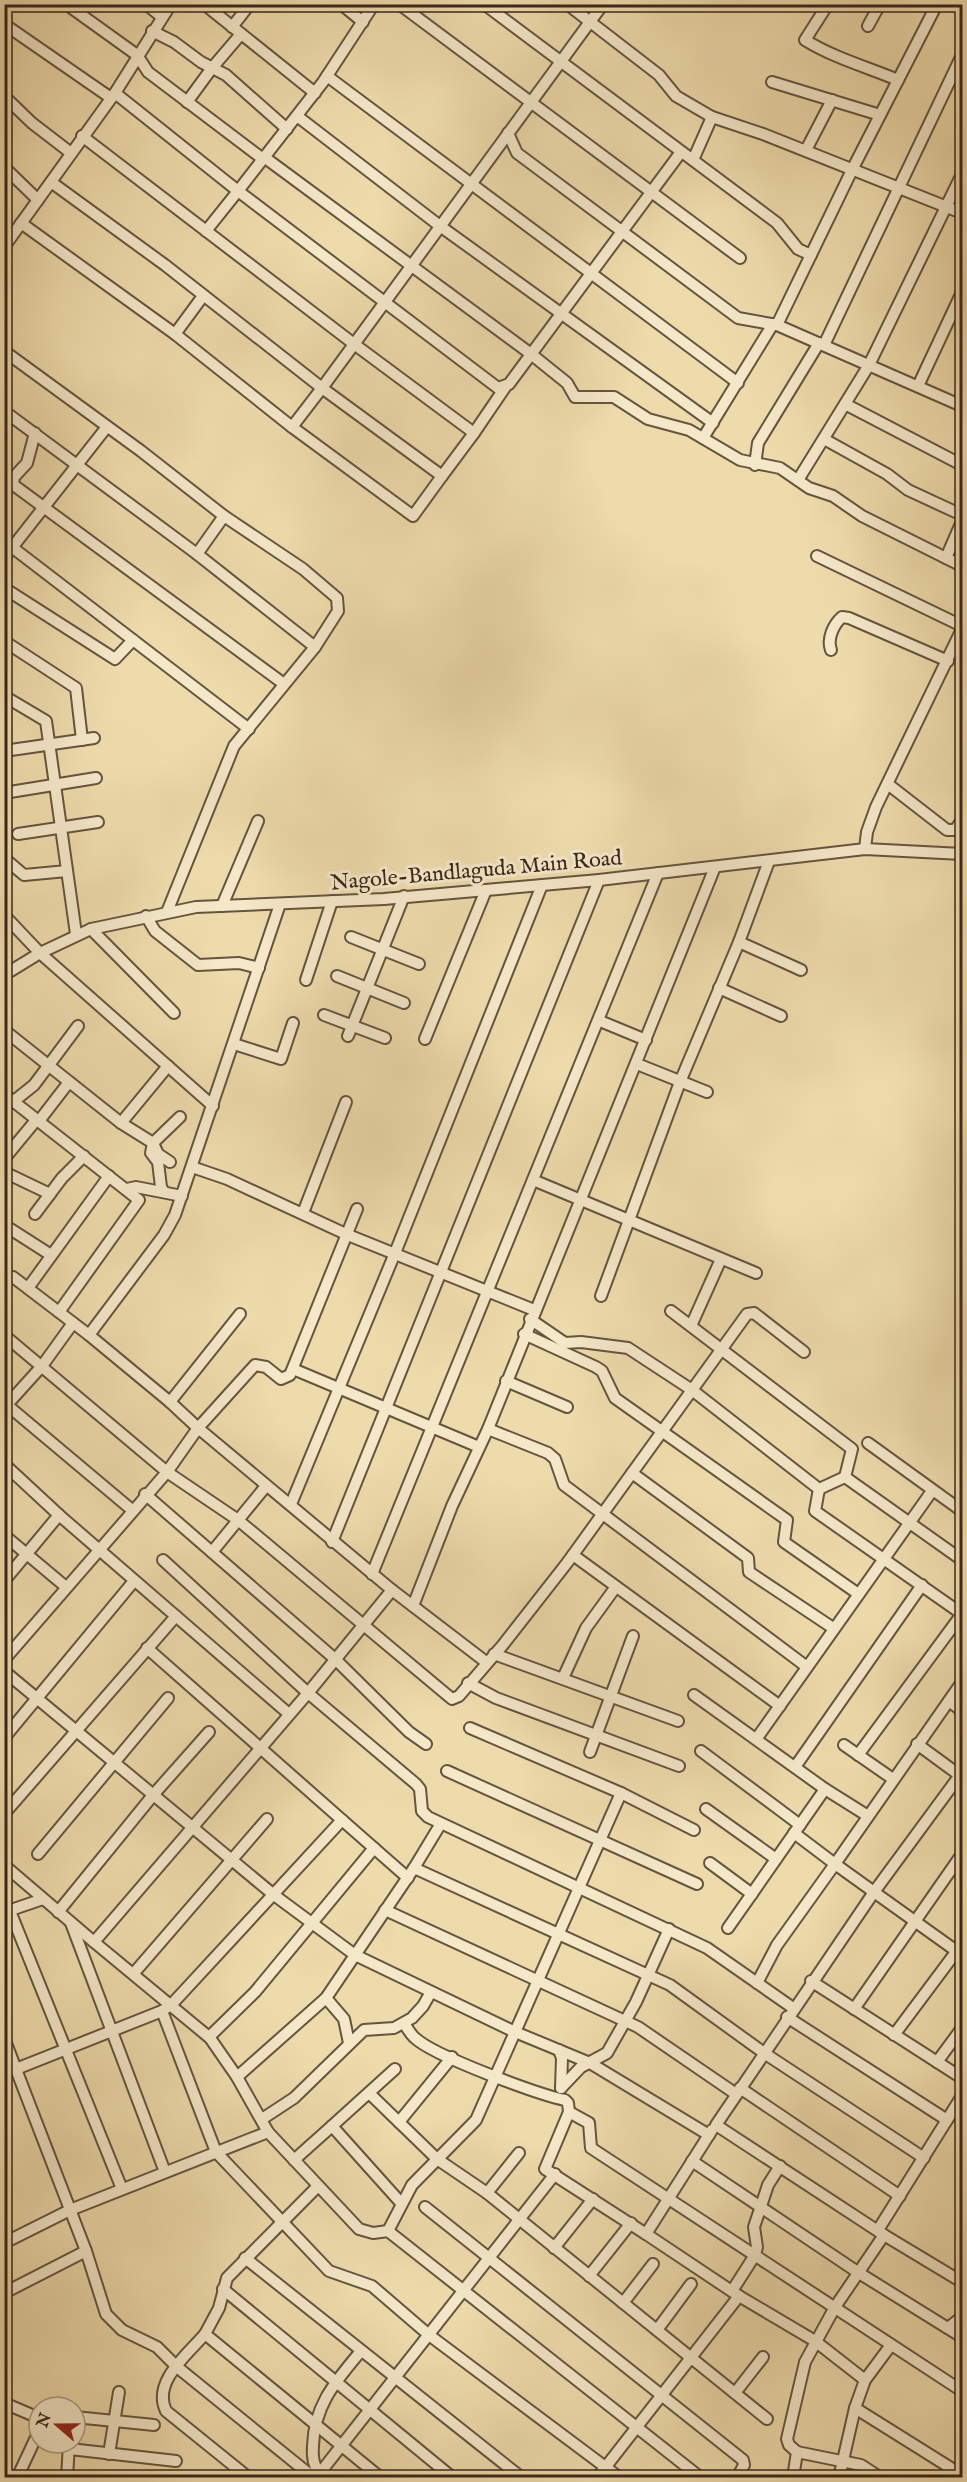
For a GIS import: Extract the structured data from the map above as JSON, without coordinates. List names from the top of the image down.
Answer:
{
  "streets": {
    "street": ["Nagole-Bandlaguda Main Road"]
  },
  "north": "left"
}
